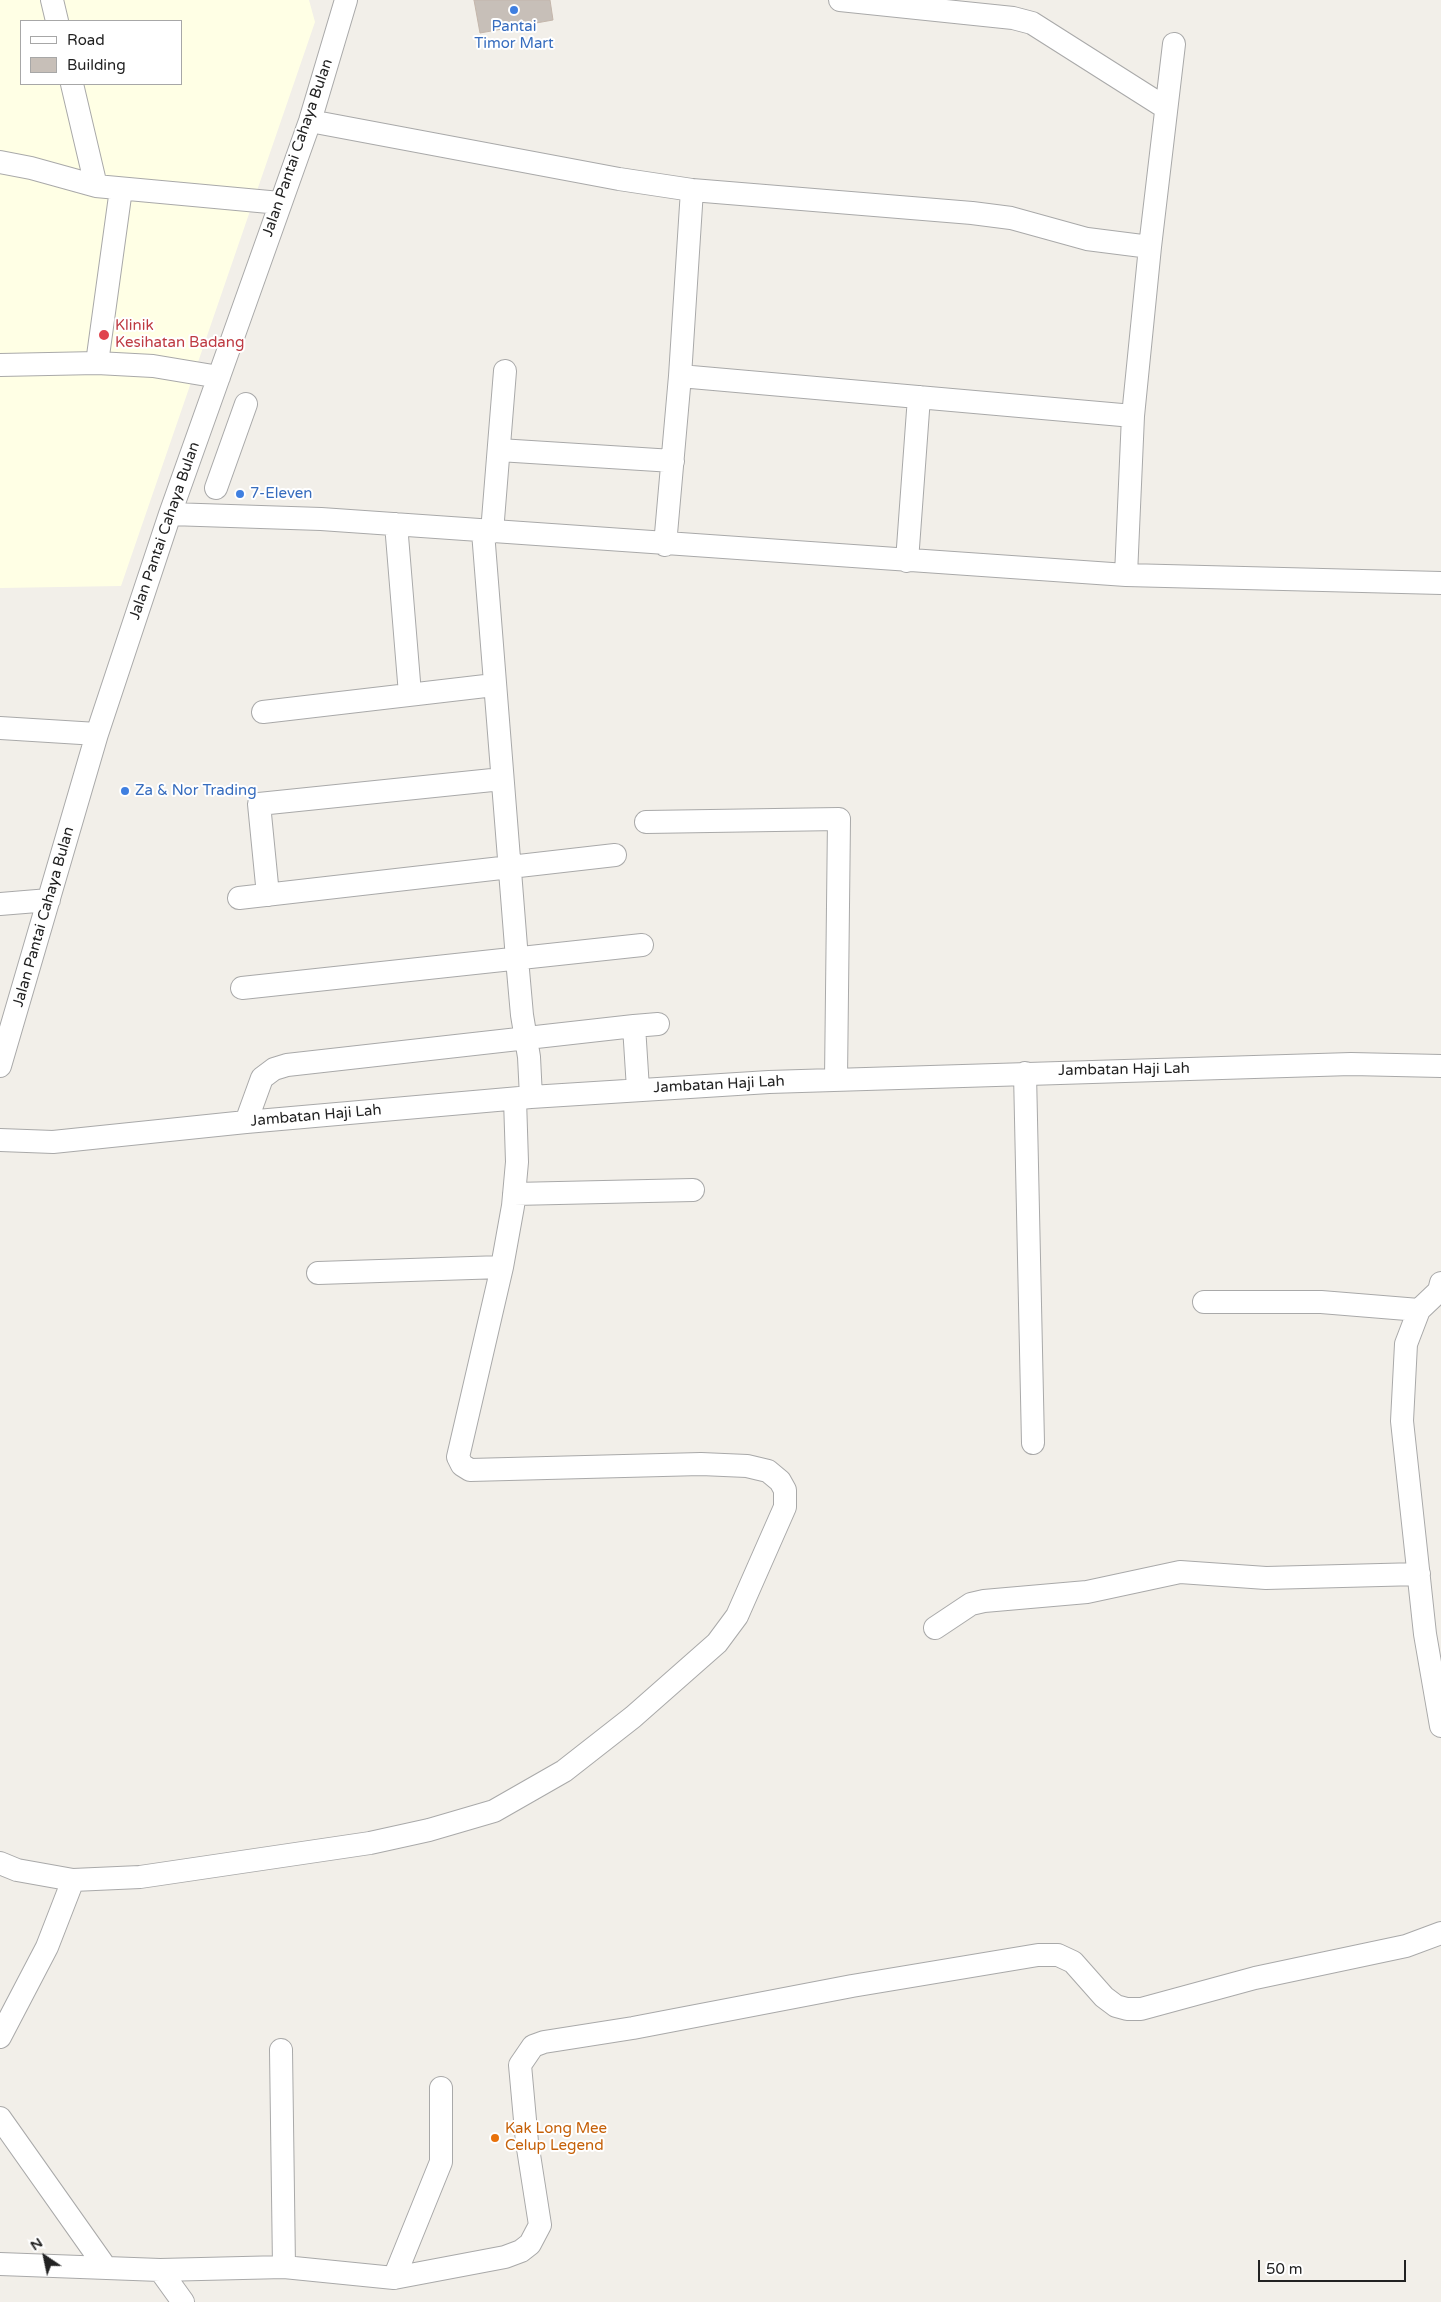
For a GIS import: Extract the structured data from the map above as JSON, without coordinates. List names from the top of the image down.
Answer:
{
  "streets": {
    "street": ["Jalan Pantai Cahaya Bulan", "Jambatan Haji Lah"]
  },
  "places": [
    "Pantai Timor Mart",
    "Klinik Kesihatan Badang",
    "7-Eleven",
    "Za & Nor Trading",
    "Kak Long Mee Celup Legend"
  ],
  "legend": ["Road", "Building"],
  "scale_bar": "50 m",
  "north": "top left"
}
